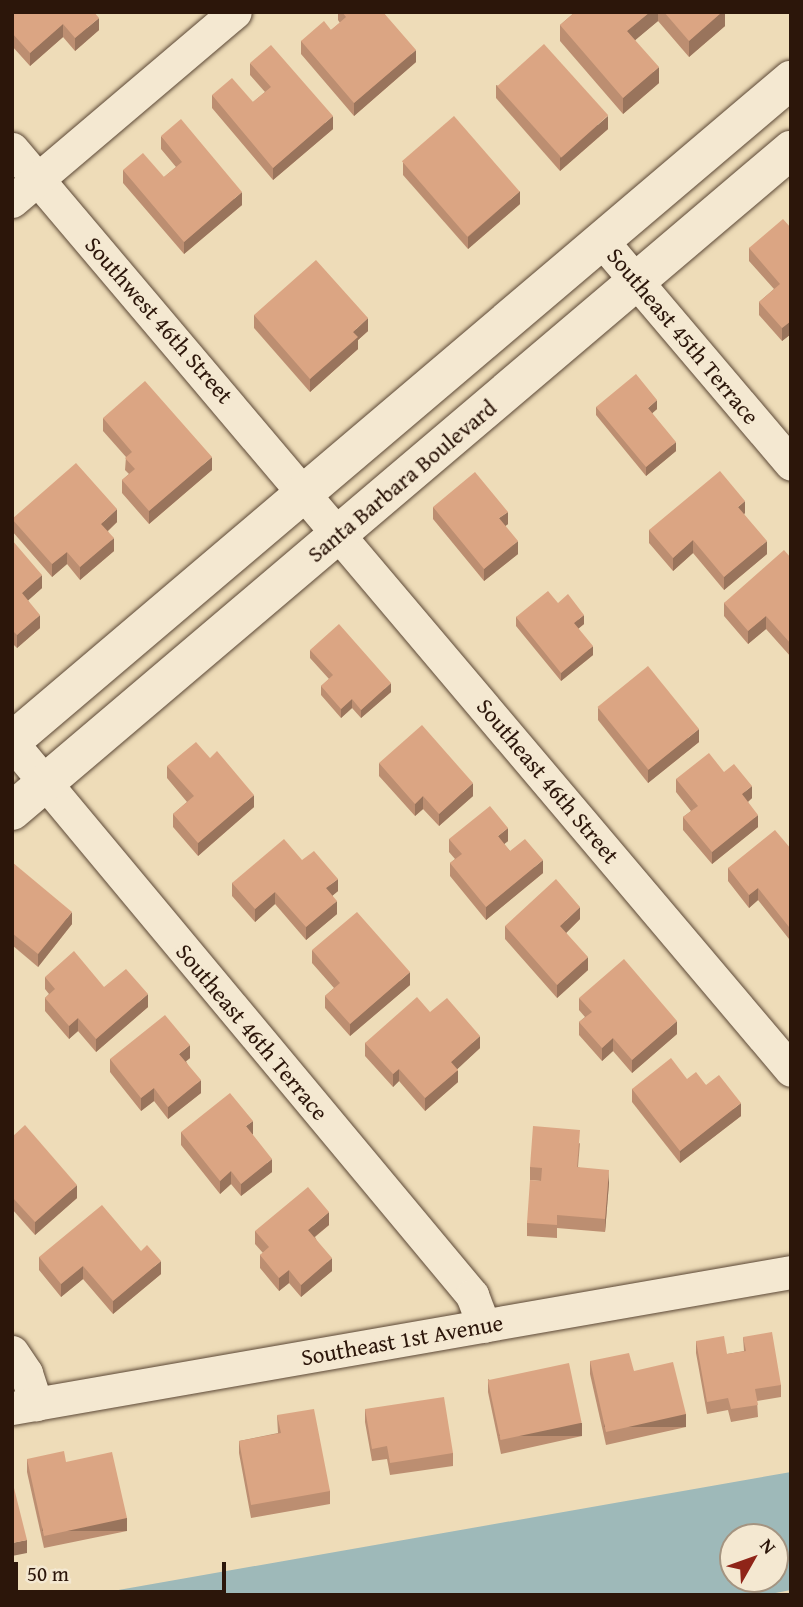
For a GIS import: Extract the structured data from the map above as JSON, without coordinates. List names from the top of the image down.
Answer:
{
  "streets": {
    "main road": ["Santa Barbara Boulevard"],
    "street": [
      "Southwest 46th Street",
      "Southeast 45th Terrace",
      "Southeast 46th Street",
      "Southeast 46th Terrace",
      "Southeast 1st Avenue"
    ]
  },
  "crossings": [
    ["Southwest 46th Street", "Southeast 46th Street"],
    ["Southeast 45th Terrace", "Santa Barbara Boulevard"],
    ["Santa Barbara Boulevard", "Southeast 46th Street"],
    ["Santa Barbara Boulevard", "Southeast 46th Terrace"],
    ["Southeast 46th Terrace", "Southeast 1st Avenue"]
  ],
  "scale_bar": "50 m",
  "north": "top right"
}
